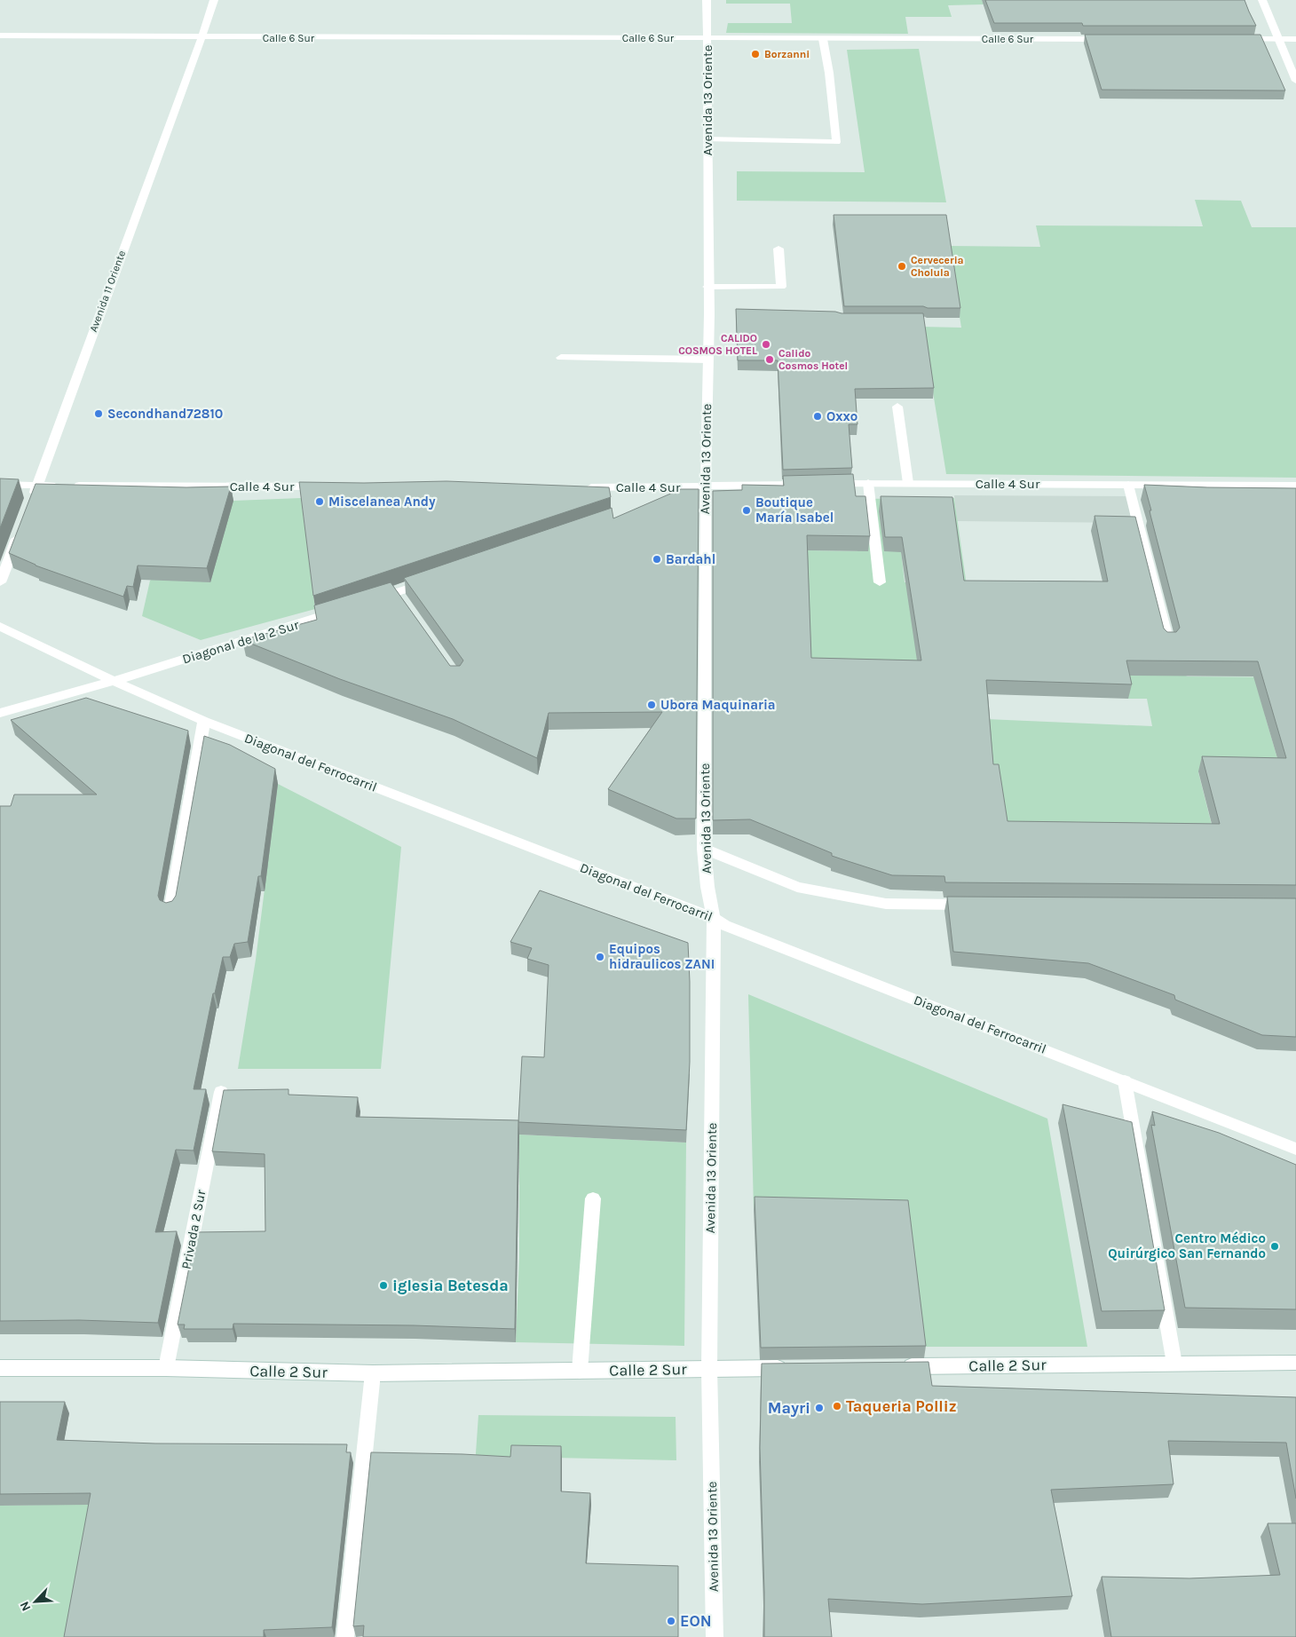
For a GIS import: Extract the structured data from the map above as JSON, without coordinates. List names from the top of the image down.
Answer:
{
  "streets": {
    "street": [
      "Calle 6 Sur",
      "Avenida 13 Oriente",
      "Avenida 11 Oriente",
      "Calle 4 Sur",
      "Diagonal de la 2 Sur",
      "Diagonal del Ferrocarril",
      "Privada 2 Sur",
      "Calle 2 Sur"
    ]
  },
  "crossings": [
    ["Calle 6 Sur", "Avenida 13 Oriente"],
    ["Calle 6 Sur", "Avenida 11 Oriente"],
    ["Avenida 13 Oriente", "Calle 4 Sur"],
    ["Avenida 13 Oriente", "Diagonal del Ferrocarril"],
    ["Avenida 13 Oriente", "Calle 2 Sur"],
    ["Avenida 11 Oriente", "Calle 4 Sur"],
    ["Diagonal de la 2 Sur", "Diagonal del Ferrocarril"],
    ["Privada 2 Sur", "Calle 2 Sur"]
  ],
  "places": [
    "Borzanni",
    "Cerveceria Cholula",
    "CALIDO COSMOS HOTEL",
    "Calido Cosmos Hotel",
    "Secondhand72810",
    "Oxxo",
    "Miscelanea Andy",
    "Boutique María Isabel",
    "Bardahl",
    "Ubora Maquinaria",
    "Equipos hidraulicos ZANI",
    "Centro Médico Quirúrgico San Fernando",
    "iglesia Betesda",
    "Taqueria Polliz",
    "Mayri",
    "EON"
  ],
  "north": "bottom left"
}
